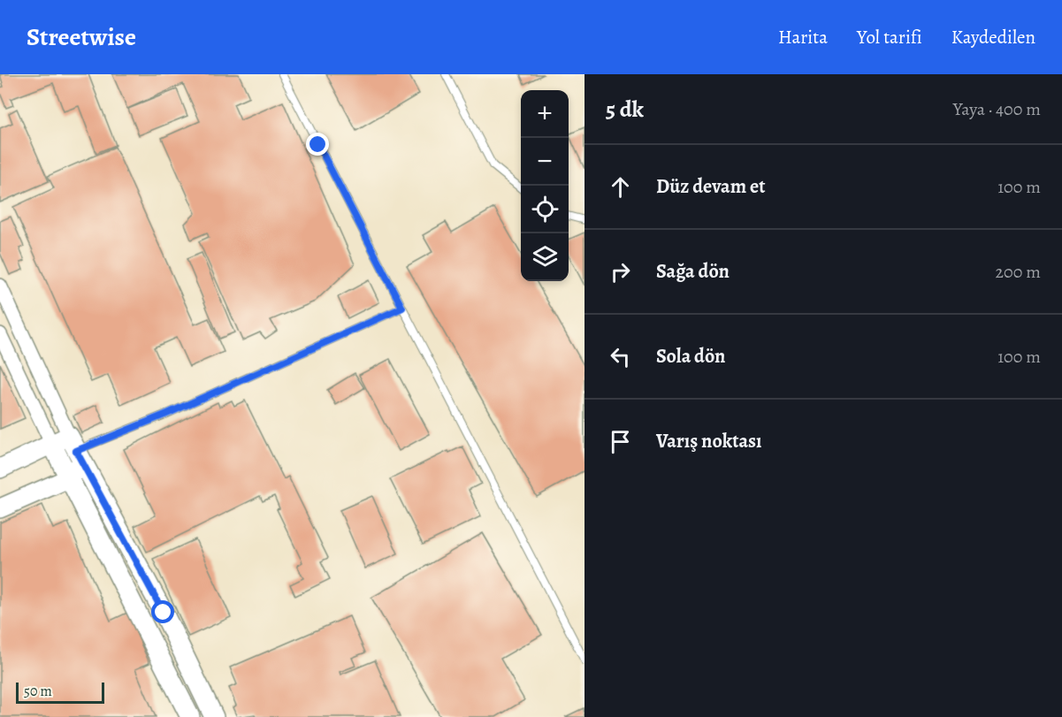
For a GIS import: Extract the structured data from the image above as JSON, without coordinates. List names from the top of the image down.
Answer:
{
  "scale_bar": "50 m",
  "page": {
    "header": "Streetwise",
    "nav": ["Harita", "Yol tarifi", "Kaydedilen"],
    "heading": ["5 dk", "Yaya · 400 m"],
    "map_buttons": ["+", "−"],
    "list": [
      ["Düz devam et", "100 m"],
      ["Sağa dön", "200 m"],
      ["Sola dön", "100 m"],
      "Varış noktası"
    ],
    "scale": "50 m"
  }
}
